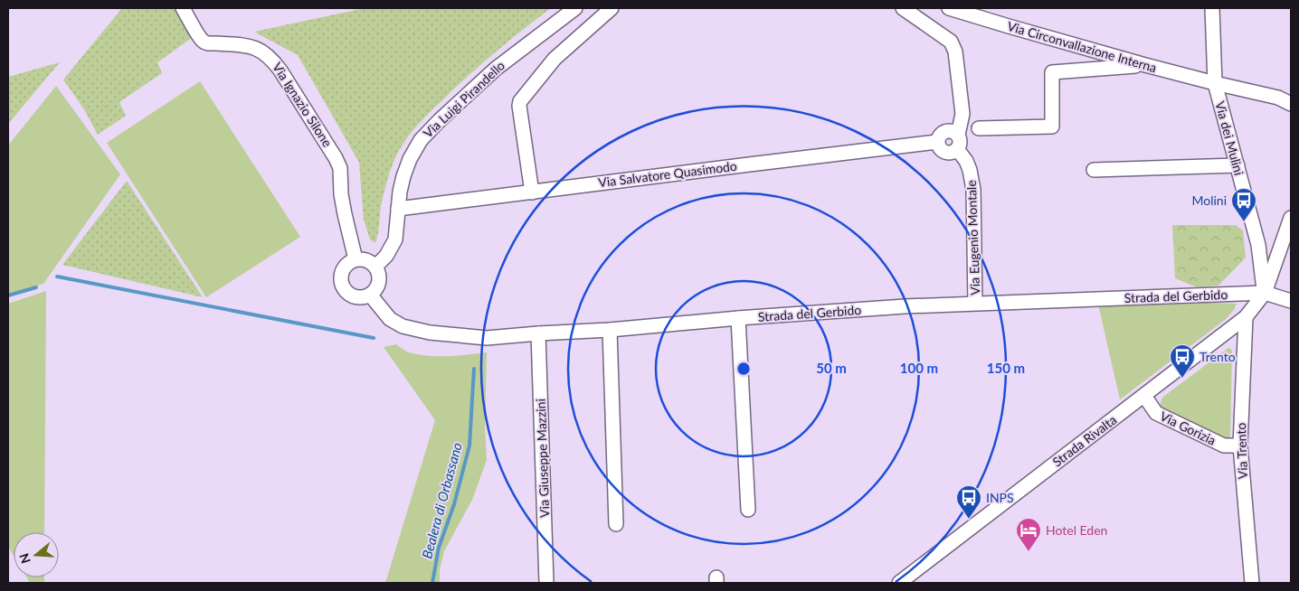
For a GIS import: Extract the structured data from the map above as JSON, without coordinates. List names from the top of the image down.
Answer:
{
  "streets": {
    "street": [
      "Via Circonvallazione Interna",
      "Via Luigi Pirandello",
      "Via Ignazio Silone",
      "Via dei Mulini",
      "Via Salvatore Quasimodo",
      "Via Eugenio Montale",
      "Strada del Gerbido",
      "Via Gorizia",
      "Strada Rivalta",
      "Via Trento",
      "Via Giuseppe Mazzini"
    ]
  },
  "crossings": [
    ["Via Circonvallazione Interna", "Via dei Mulini"],
    ["Via Luigi Pirandello", "Via Ignazio Silone"],
    ["Via Luigi Pirandello", "Via Salvatore Quasimodo"],
    ["Via Luigi Pirandello", "Strada del Gerbido"],
    ["Via Ignazio Silone", "Strada del Gerbido"],
    ["Via dei Mulini", "Strada del Gerbido"],
    ["Via dei Mulini", "Strada Rivalta"],
    ["Via Salvatore Quasimodo", "Via Eugenio Montale"],
    ["Via Eugenio Montale", "Strada del Gerbido"],
    ["Strada del Gerbido", "Strada Rivalta"],
    ["Strada del Gerbido", "Via Giuseppe Mazzini"],
    ["Via Gorizia", "Strada Rivalta"],
    ["Via Gorizia", "Via Trento"],
    ["Strada Rivalta", "Via Trento"]
  ],
  "water": ["Bealera di Orbassano"],
  "places": {
    "bus stop": ["Molini", "Trento", "INPS"],
    "hotel": ["Hotel Eden"]
  },
  "north": "left",
  "rings": ["50 m", "100 m", "150 m"]
}
